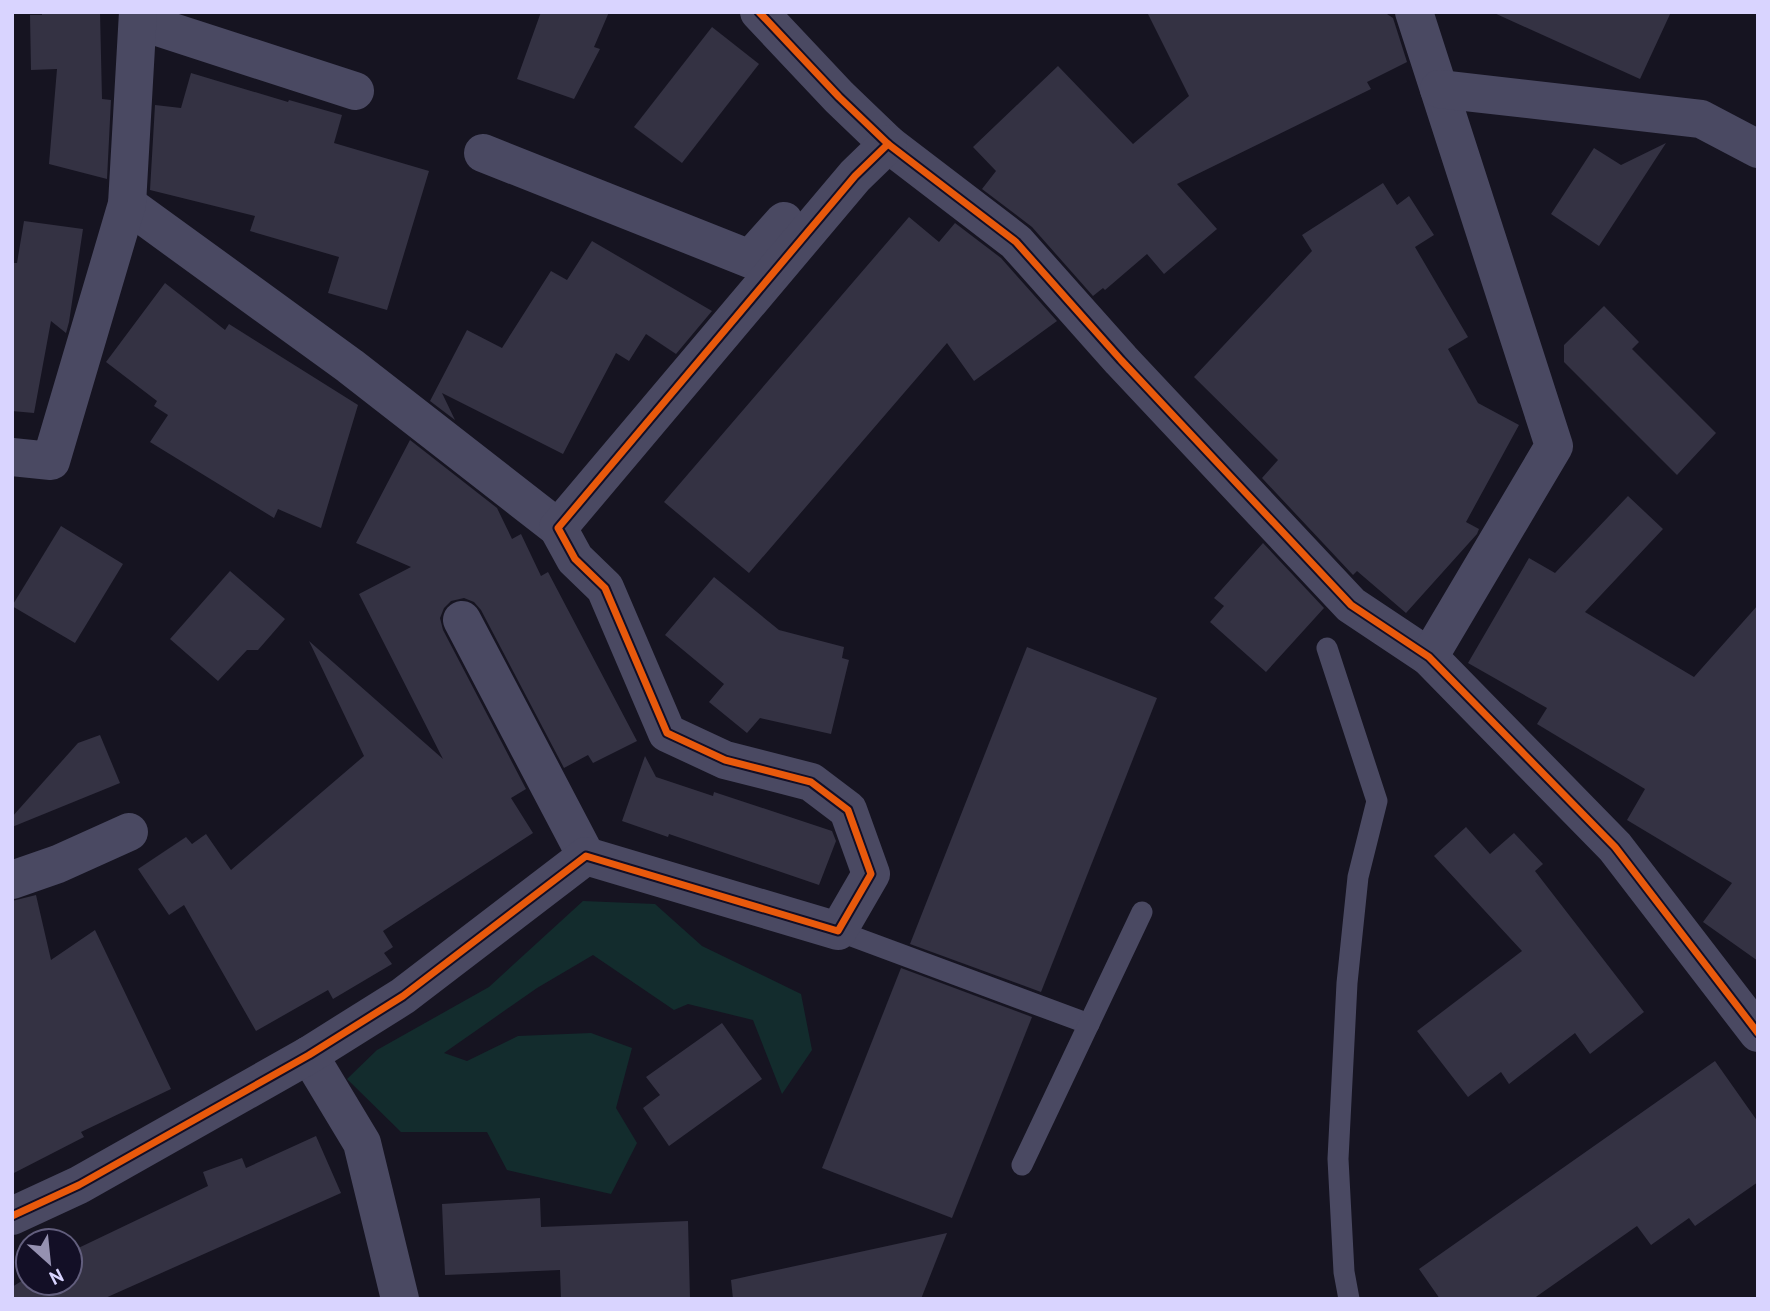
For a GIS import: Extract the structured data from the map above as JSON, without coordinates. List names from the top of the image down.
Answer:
{
  "north": "bottom right"
}
